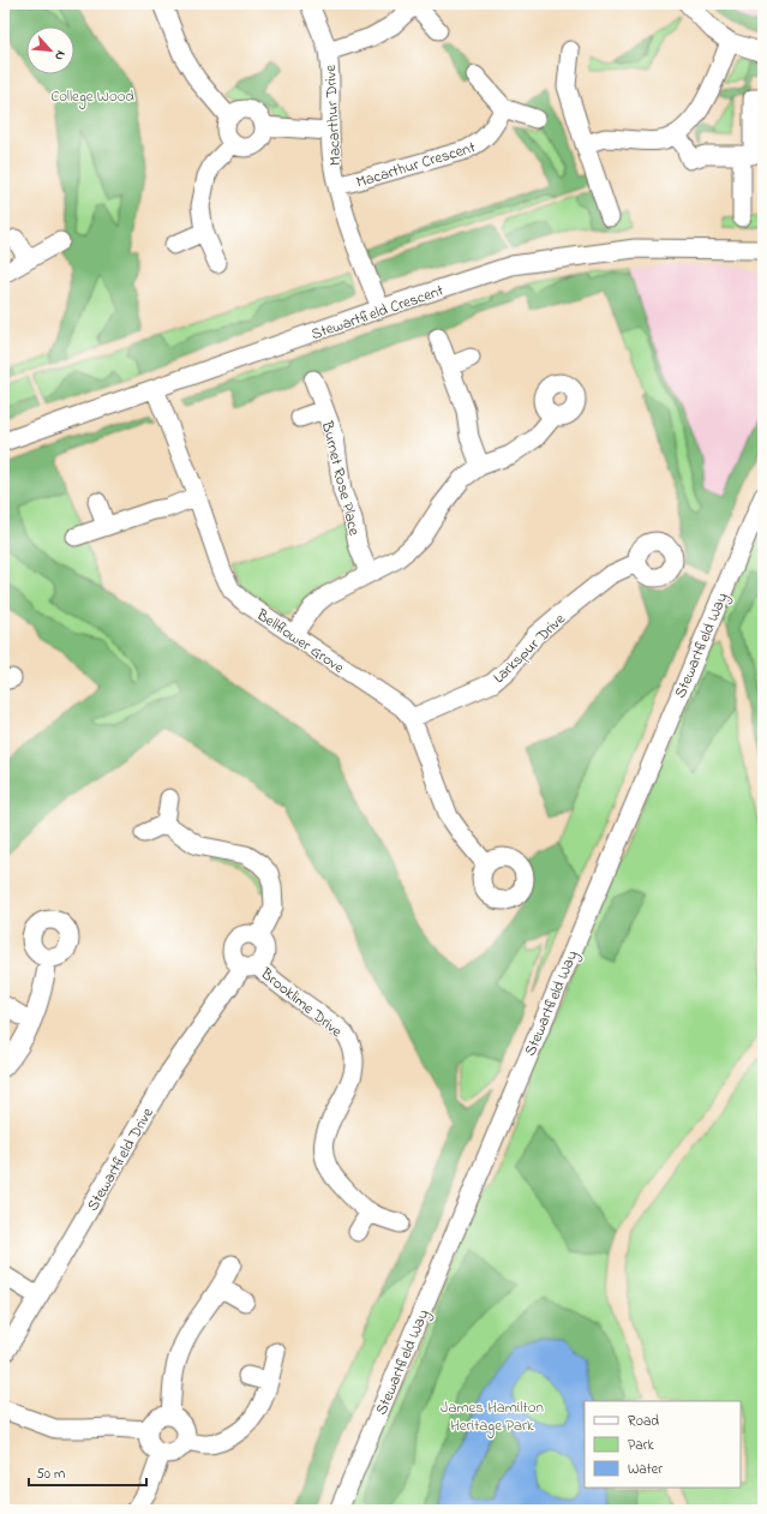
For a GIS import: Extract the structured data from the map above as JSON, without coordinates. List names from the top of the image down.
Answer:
{
  "streets": {
    "street": [
      "Macarthur Drive",
      "Macarthur Crescent",
      "Stewartfield Crescent",
      "Burnet Rose Place",
      "Bellflower Grove",
      "Stewartfield Way",
      "Larkspur Drive",
      "Brooklime Drive",
      "Stewartfield Drive"
    ]
  },
  "crossings": [
    ["Macarthur Drive", "Macarthur Crescent"],
    ["Macarthur Drive", "Stewartfield Crescent"],
    ["Stewartfield Crescent", "Bellflower Grove"],
    ["Bellflower Grove", "Larkspur Drive"],
    ["Brooklime Drive", "Stewartfield Drive"]
  ],
  "parks": ["College Wood", "James Hamilton Heritage Park"],
  "legend": ["Road", "Park", "Water"],
  "scale_bar": "50 m",
  "north": "bottom right"
}
